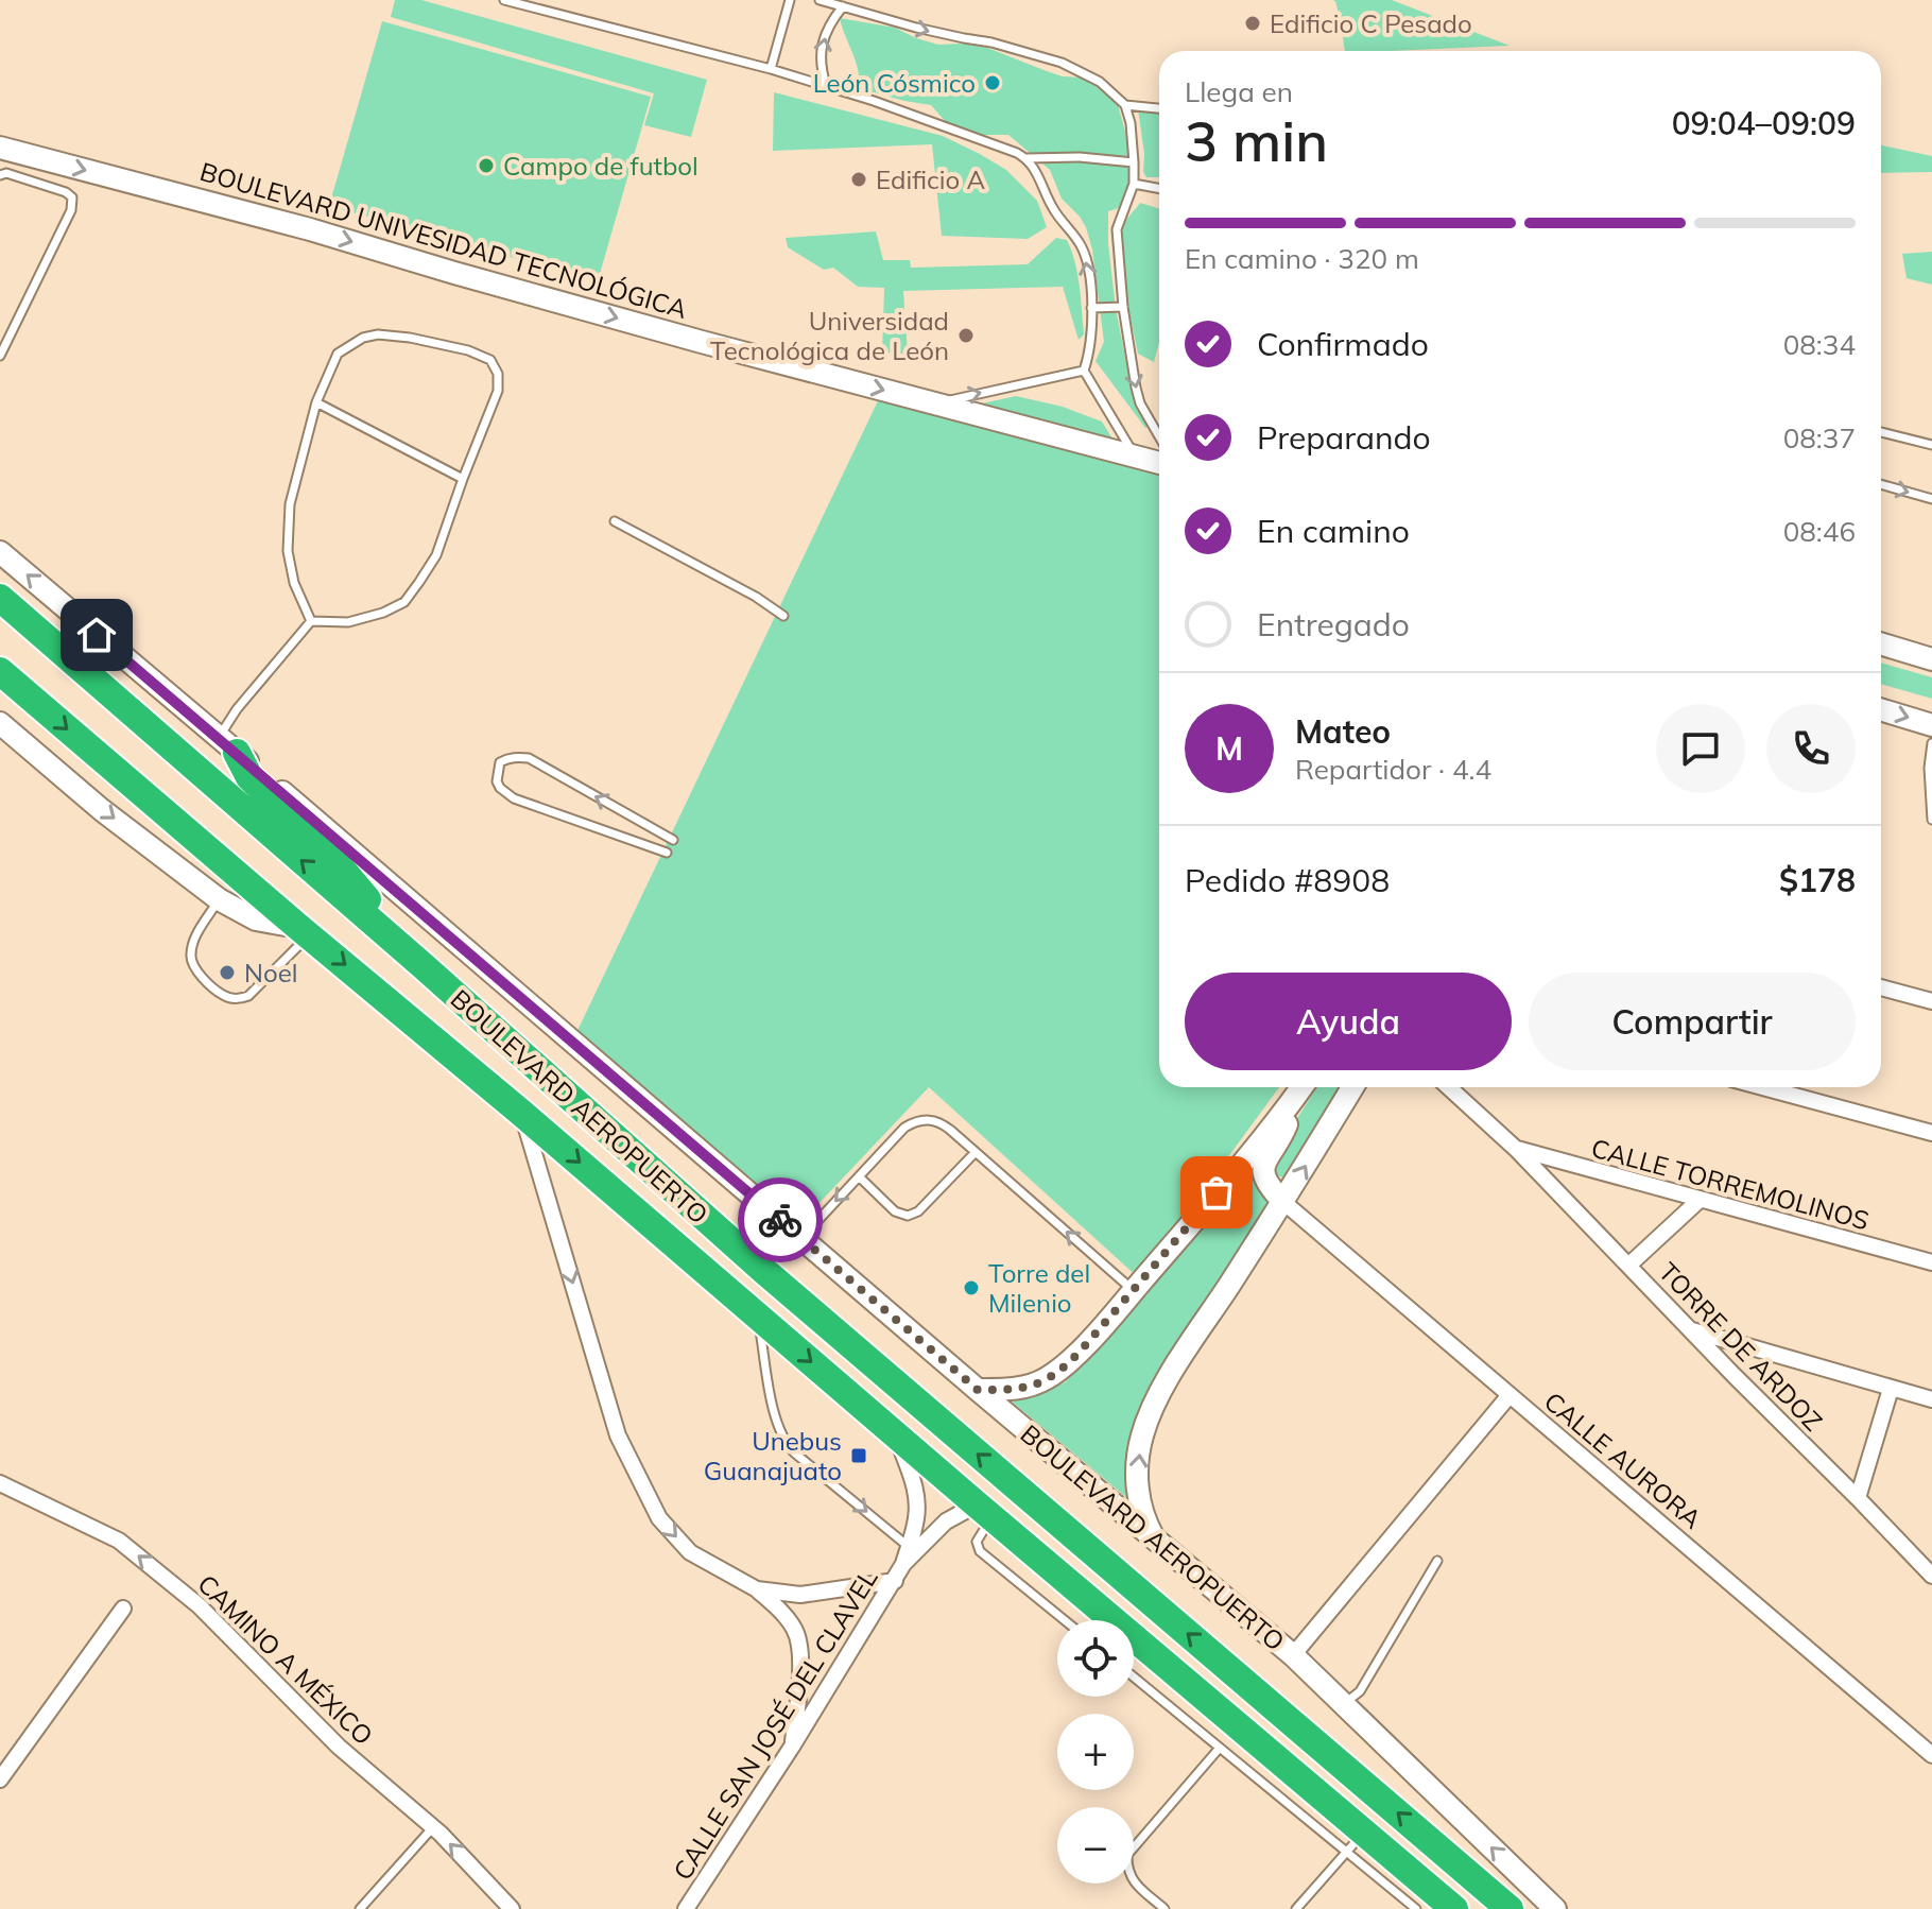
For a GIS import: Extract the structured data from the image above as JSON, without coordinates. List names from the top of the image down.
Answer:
{
  "streets": {
    "highway": ["BOULEVARD AEROPUERTO"],
    "street": [
      "BOULEVARD UNIVESIDAD TECNOLÓGICA",
      "CALLE TORREMOLINOS",
      "TORRE DE ARDOZ",
      "CALLE AURORA",
      "CAMINO A MÉXICO",
      "CALLE SAN JOSÉ DEL CLAVEL"
    ]
  },
  "crossings": [
    ["BOULEVARD AEROPUERTO", "CALLE SAN JOSÉ DEL CLAVEL"],
    ["CALLE TORREMOLINOS", "TORRE DE ARDOZ"]
  ],
  "one_way": ["BOULEVARD UNIVESIDAD TECNOLÓGICA", "CAMINO A MÉXICO"],
  "places": {
    "other": [
      "Edificio C Pesado",
      "León Cósmico",
      "Campo de futbol",
      "Edificio A",
      "Universidad Tecnológica de León",
      "Noel",
      "Torre del Milenio"
    ],
    "transit": ["Unebus Guanajuato"]
  },
  "page": {
    "heading": ["3 min", "Llega en", "09:04–09:09"],
    "panel": [
      "Mateo",
      "Repartidor · 4.4",
      "Pedido #8908",
      "$178"
    ],
    "bar": "En camino · 320 m",
    "list": [
      ["Confirmado", "08:34"],
      ["Preparando", "08:37"],
      ["En camino", "08:46"],
      "Entregado"
    ],
    "round": "M",
    "buttons": ["Ayuda", "Compartir"],
    "map_buttons": ["+", "−"]
  }
}
